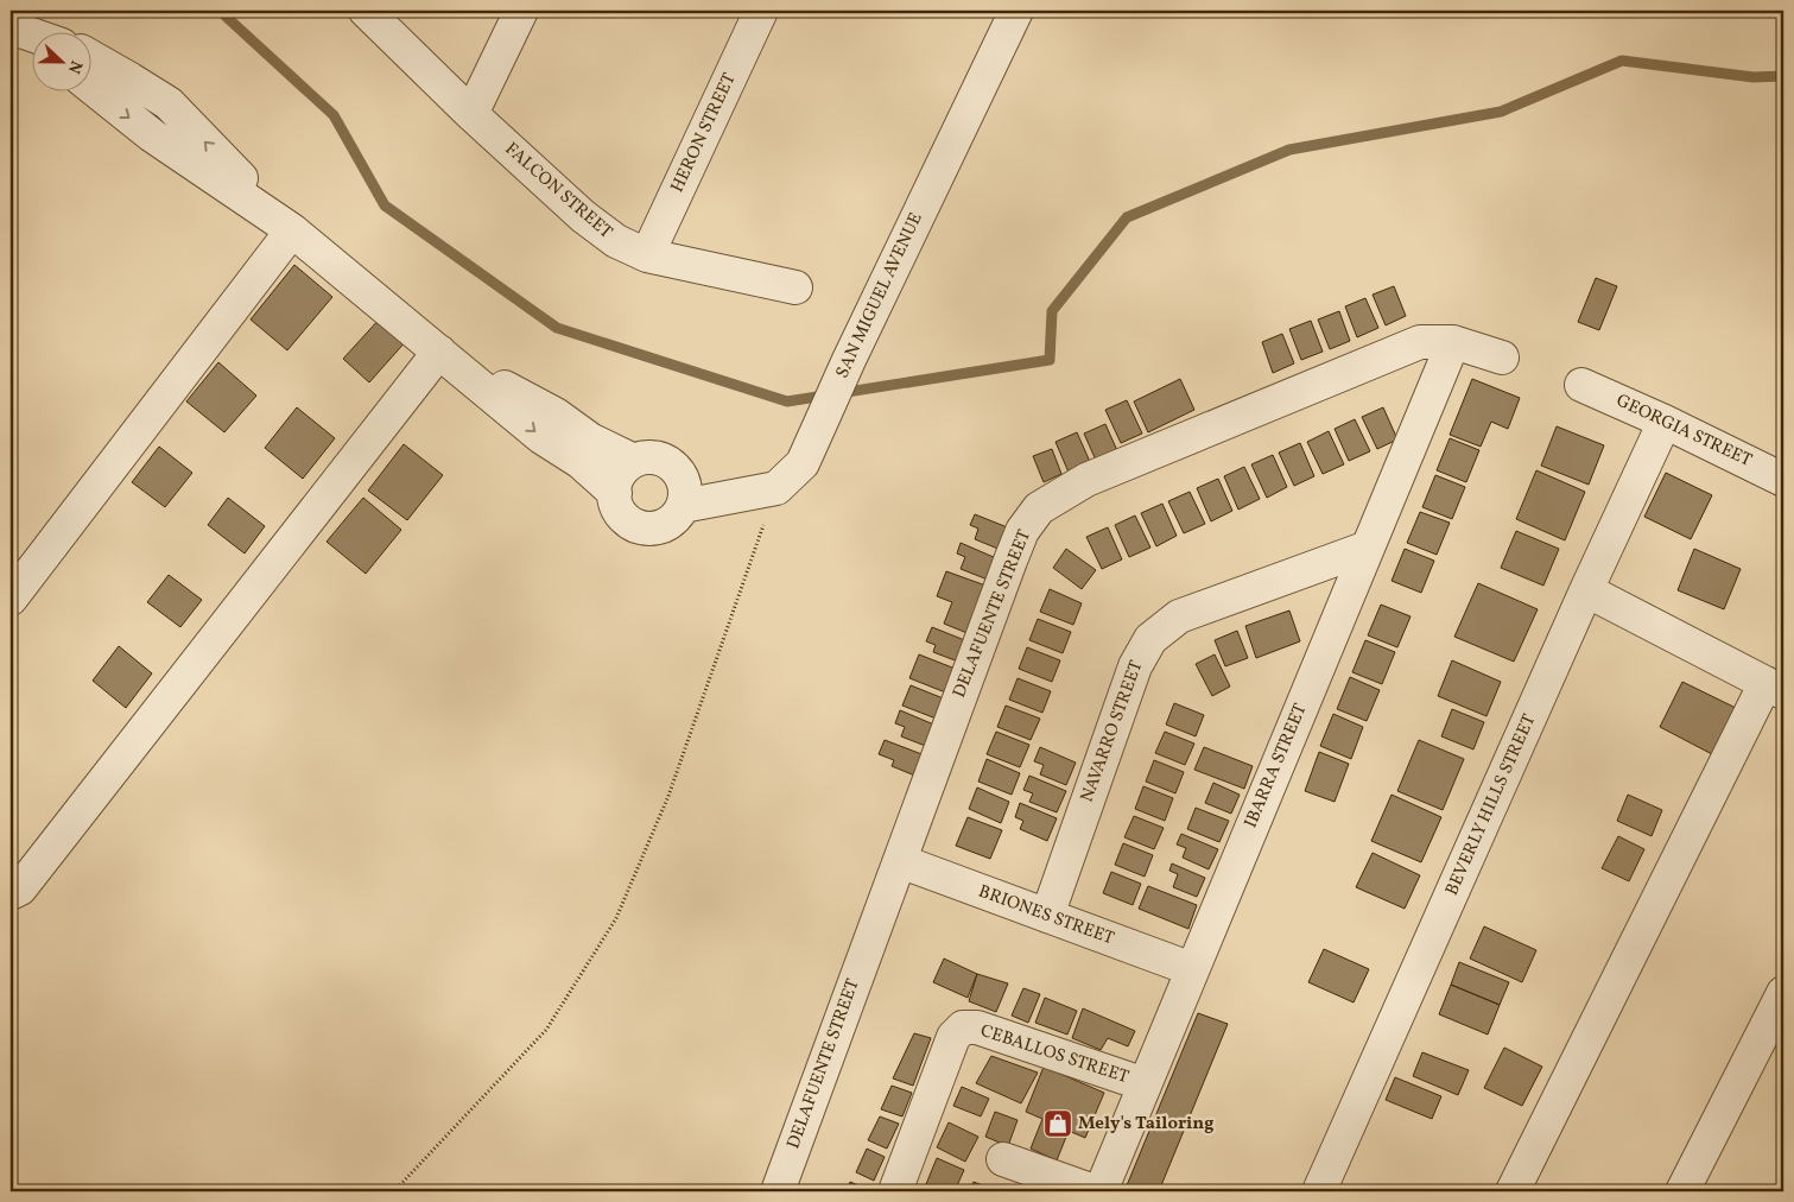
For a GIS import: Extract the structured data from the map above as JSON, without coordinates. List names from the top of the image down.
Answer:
{
  "streets": {
    "street": [
      "HERON STREET",
      "FALCON STREET",
      "SAN MIGUEL AVENUE",
      "GEORGIA STREET",
      "DELAFUENTE STREET",
      "NAVARRO STREET",
      "IBARRA STREET",
      "BEVERLY HILLS STREET",
      "BRIONES STREET",
      "CEBALLOS STREET"
    ]
  },
  "crossings": [
    ["HERON STREET", "FALCON STREET"],
    ["GEORGIA STREET", "BEVERLY HILLS STREET"],
    ["DELAFUENTE STREET", "IBARRA STREET"],
    ["DELAFUENTE STREET", "BRIONES STREET"],
    ["NAVARRO STREET", "IBARRA STREET"],
    ["NAVARRO STREET", "BRIONES STREET"],
    ["IBARRA STREET", "BRIONES STREET"],
    ["IBARRA STREET", "CEBALLOS STREET"]
  ],
  "places": {
    "shop": ["Mely's Tailoring"]
  },
  "north": "right"
}
